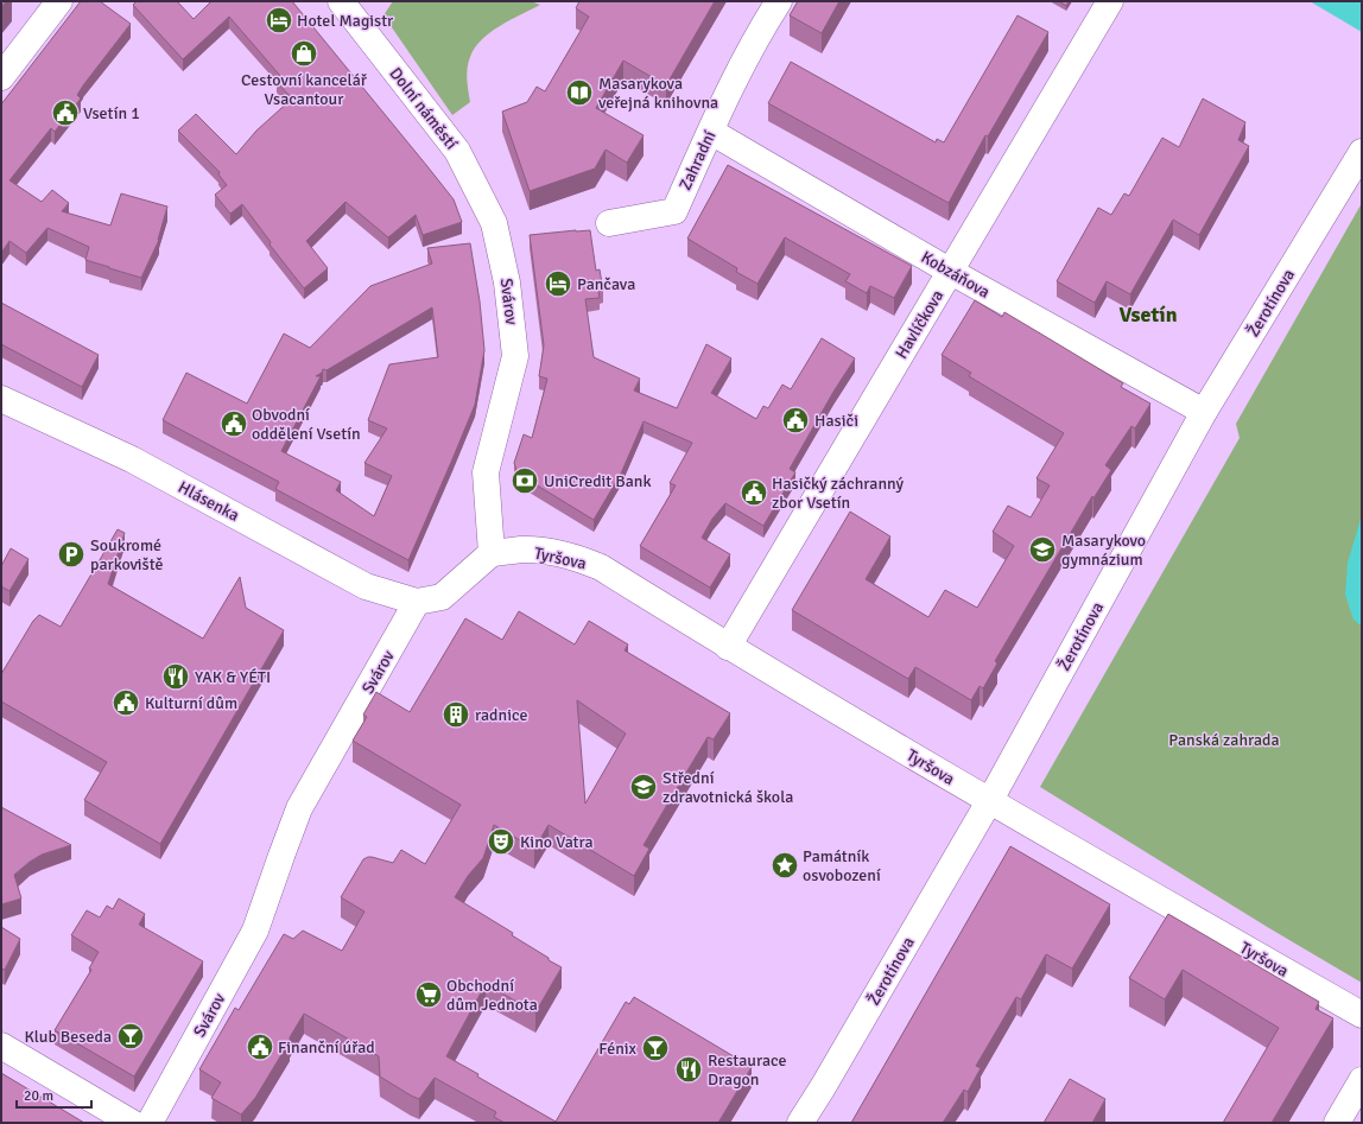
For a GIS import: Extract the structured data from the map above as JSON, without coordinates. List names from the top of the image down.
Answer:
{
  "streets": {
    "street": [
      "Dolní náměstí",
      "Zahradní",
      "Kobzáňova",
      "Svárov",
      "Žerotínova",
      "Havlíčkova",
      "Hlásenka",
      "Tyršova"
    ]
  },
  "crossings": [
    ["Dolní náměstí", "Svárov"],
    ["Zahradní", "Kobzáňova"],
    ["Kobzáňova", "Žerotínova"],
    ["Kobzáňova", "Havlíčkova"],
    ["Svárov", "Hlásenka"],
    ["Svárov", "Tyršova"],
    ["Žerotínova", "Tyršova"],
    ["Havlíčkova", "Tyršova"]
  ],
  "districts": ["Vsetín"],
  "parks": ["Panská zahrada"],
  "places": {
    "hotel": ["Hotel Magistr", "Pančava"],
    "shop": ["Cestovní kancelář Vsacantour"],
    "library": ["Masarykova veřejná knihovna"],
    "public building": [
      "Vsetín 1",
      "Hasiči",
      "Obvodní oddělení Vsetín",
      "Hasičký záchranný zbor Vsetín",
      "Kulturní dům",
      "Finanční úřad"
    ],
    "bank": ["UniCredit Bank"],
    "school or university": ["Masarykovo gymnázium", "Střední zdravotnická škola"],
    "parking": ["Soukromé parkoviště"],
    "restaurant": ["YAK & YÉTI", "Restaurace Dragon"],
    "building": ["radnice"],
    "theatre": ["Kino Vatra"],
    "place": ["Památník osvobození"],
    "supermarket": ["Obchodní dům Jednota"],
    "bar": ["Klub Beseda", "Fénix"]
  },
  "scale_bar": "20 m"
}
